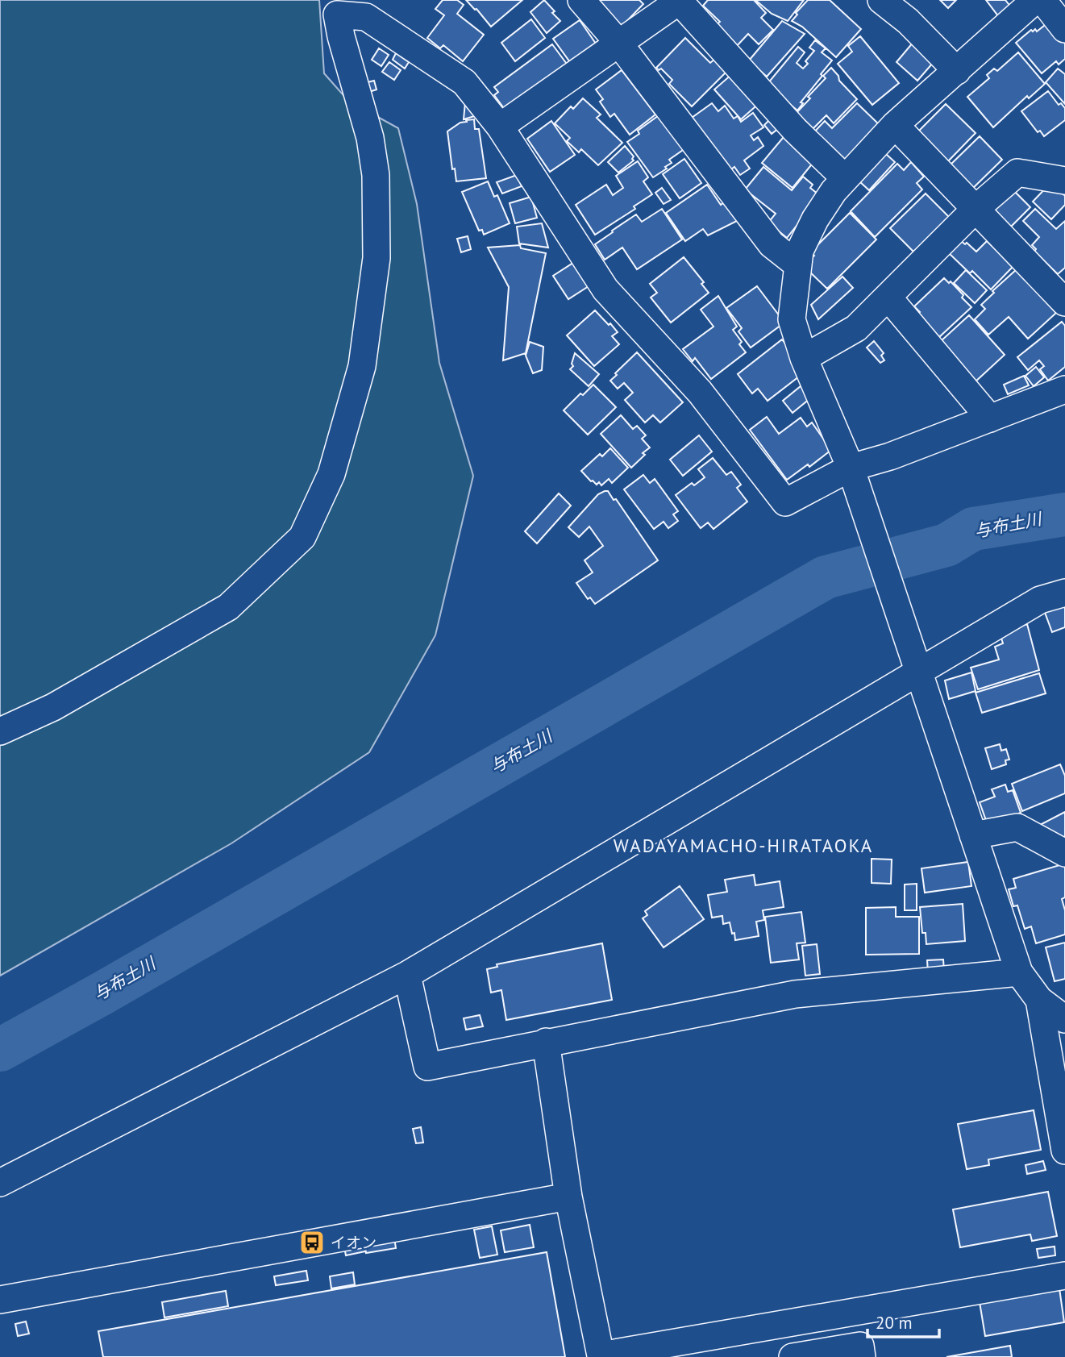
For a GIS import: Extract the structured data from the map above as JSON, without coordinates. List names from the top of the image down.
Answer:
{
  "districts": ["WADAYAMACHO-HIRATAOKA"],
  "water": ["与布土川"],
  "places": {
    "bus stop": ["イオン"]
  },
  "scale_bar": "20 m"
}
